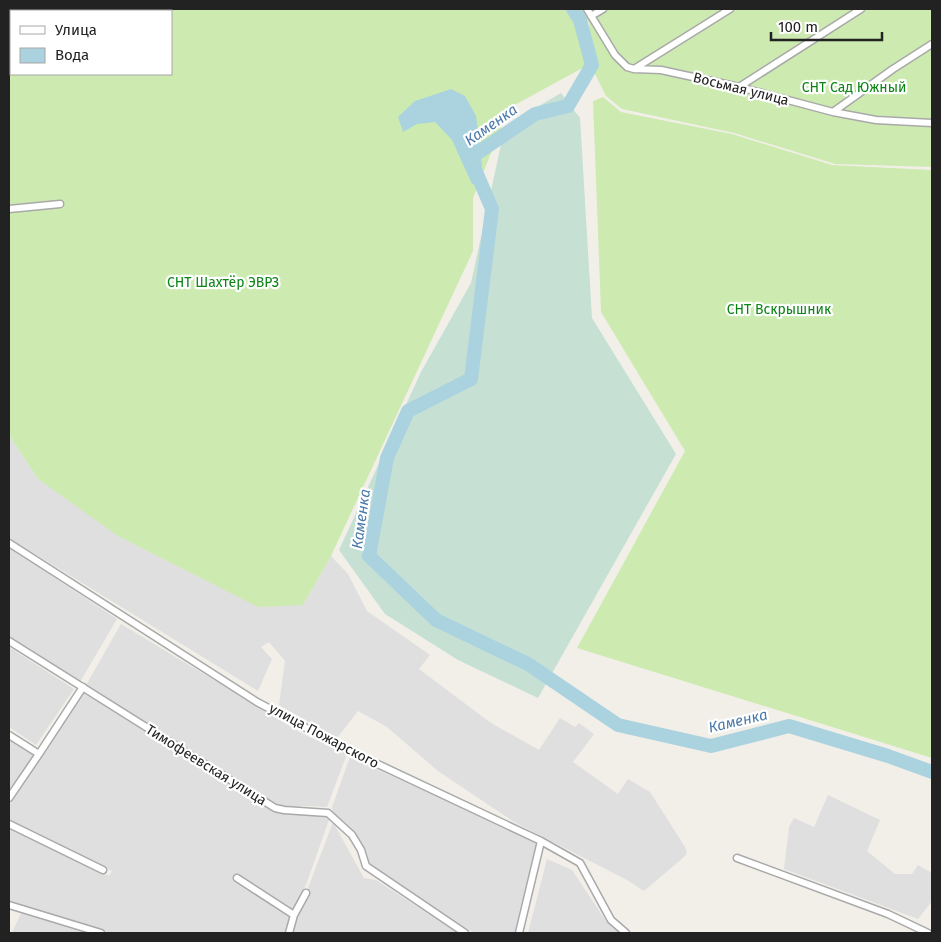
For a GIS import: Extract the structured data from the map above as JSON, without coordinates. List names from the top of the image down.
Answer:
{
  "streets": {
    "street": ["Восьмая улица", "улица Пожарского", "Тимофеевская улица"]
  },
  "water": ["Каменка"],
  "parks": ["СНТ Сад Южный", "СНТ Шахтёр ЭВРЗ", "СНТ Вскрышник"],
  "legend": ["Улица", "Вода"],
  "scale_bar": "100 m"
}
